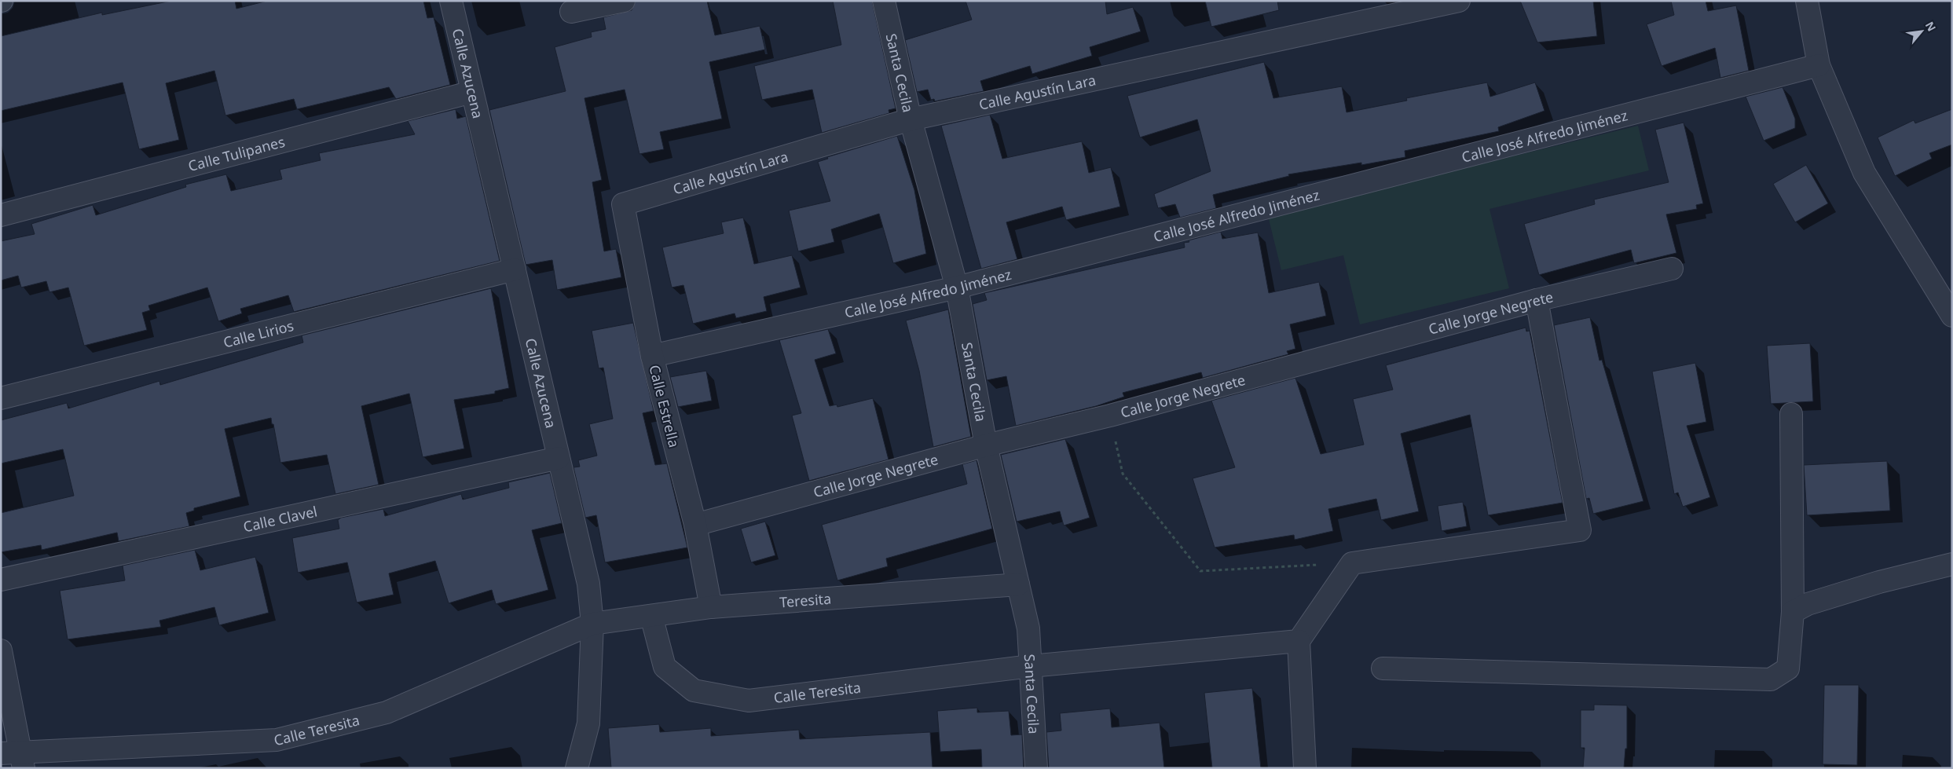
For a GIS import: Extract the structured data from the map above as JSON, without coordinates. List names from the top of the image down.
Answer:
{
  "streets": {
    "street": [
      "Calle Azucena",
      "Santa Cecila",
      "Calle Agustín Lara",
      "Calle José Alfredo Jiménez",
      "Calle Tulipanes",
      "Calle Jorge Negrete",
      "Calle Lirios",
      "Calle Estrella",
      "Calle Clavel",
      "Teresita",
      "Calle Teresita"
    ]
  },
  "crossings": [
    ["Calle Azucena", "Calle Tulipanes"],
    ["Calle Azucena", "Calle Lirios"],
    ["Calle Azucena", "Calle Clavel"],
    ["Calle Azucena", "Teresita"],
    ["Calle Azucena", "Calle Teresita"],
    ["Santa Cecila", "Calle Agustín Lara"],
    ["Santa Cecila", "Calle José Alfredo Jiménez"],
    ["Santa Cecila", "Calle Jorge Negrete"],
    ["Santa Cecila", "Teresita"],
    ["Santa Cecila", "Calle Teresita"],
    ["Calle Agustín Lara", "Calle Estrella"],
    ["Calle José Alfredo Jiménez", "Calle Estrella"],
    ["Calle Jorge Negrete", "Calle Estrella"],
    ["Calle Estrella", "Teresita"],
    ["Teresita", "Calle Teresita"]
  ],
  "north": "top right"
}
